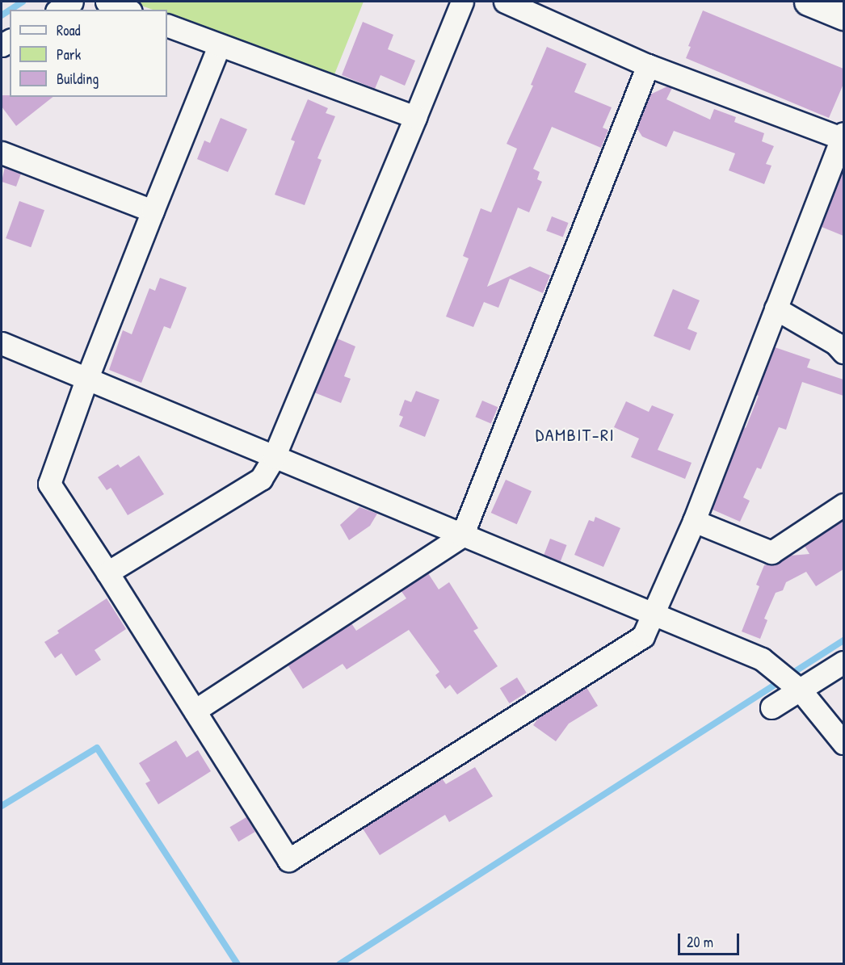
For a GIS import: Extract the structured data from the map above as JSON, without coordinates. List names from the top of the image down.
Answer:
{
  "districts": ["DAMBIT-RI"],
  "legend": ["Road", "Park", "Building"],
  "scale_bar": "20 m"
}
